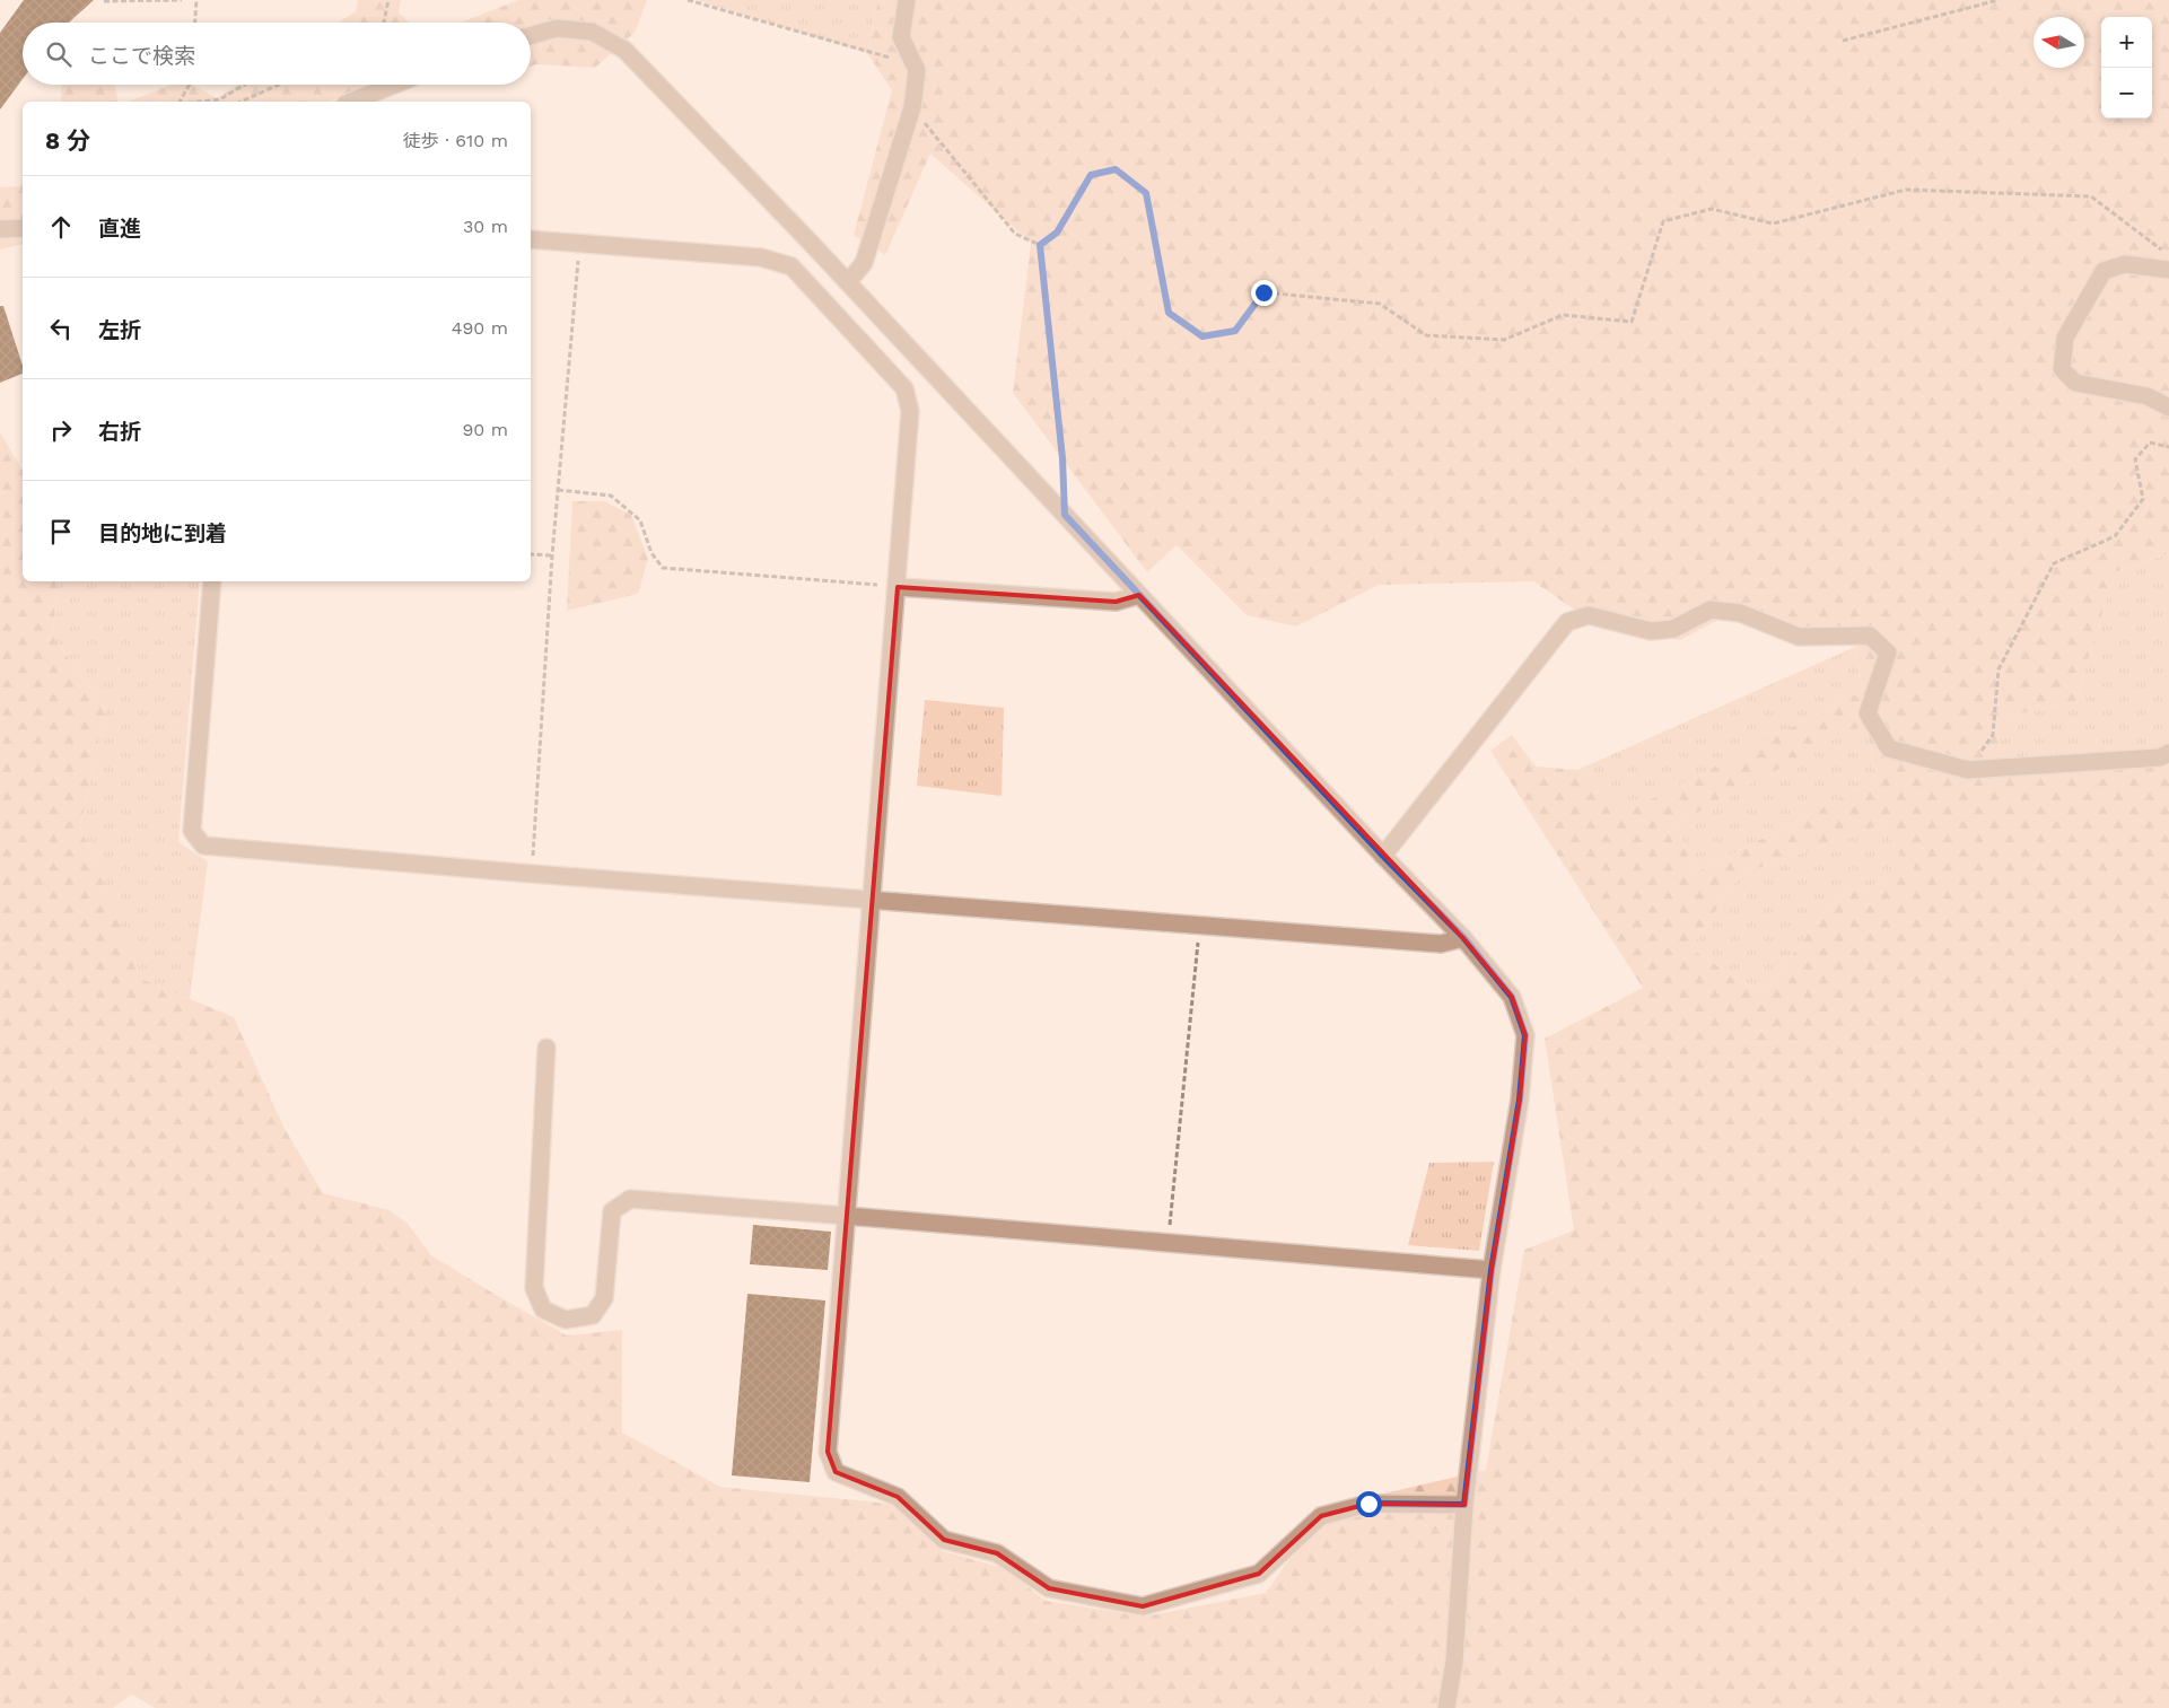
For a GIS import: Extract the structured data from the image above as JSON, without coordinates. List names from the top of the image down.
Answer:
{
  "north": "left",
  "page": {
    "map_buttons": ["+", "−"],
    "search": "ここで検索",
    "heading": ["8 分", "徒歩 · 610 m"],
    "list": [
      ["直進", "30 m"],
      ["左折", "490 m"],
      ["右折", "90 m"],
      "目的地に到着"
    ]
  }
}
